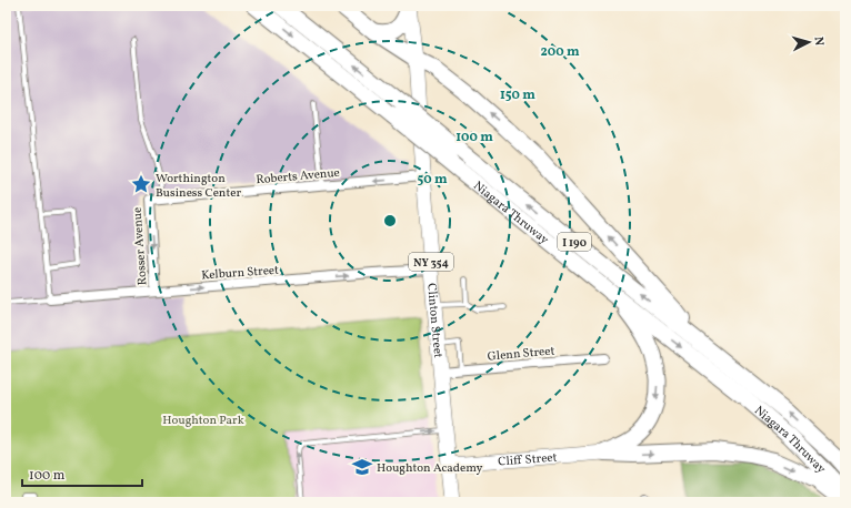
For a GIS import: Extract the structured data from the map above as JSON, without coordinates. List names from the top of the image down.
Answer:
{
  "streets": {
    "highway": ["Niagara Thruway", "I 190"],
    "main road": ["NY 354", "Clinton Street", "Cliff Street"],
    "street": [
      "Roberts Avenue",
      "Rosser Avenue",
      "Kelburn Street",
      "Glenn Street"
    ]
  },
  "crossings": [
    ["Roberts Avenue", "Rosser Avenue"],
    ["Roberts Avenue", "Clinton Street"],
    ["Rosser Avenue", "Kelburn Street"],
    ["Kelburn Street", "Clinton Street"],
    ["Clinton Street", "Glenn Street"],
    ["Clinton Street", "Cliff Street"]
  ],
  "one_way": ["Roberts Avenue", "Rosser Avenue", "Kelburn Street"],
  "parks": ["Houghton Park"],
  "places": {
    "place": ["Worthington Business Center"],
    "school or university": ["Houghton Academy"]
  },
  "scale_bar": "100 m",
  "north": "right",
  "rings": [
    "200 m",
    "150 m",
    "100 m",
    "50 m"
  ]
}
